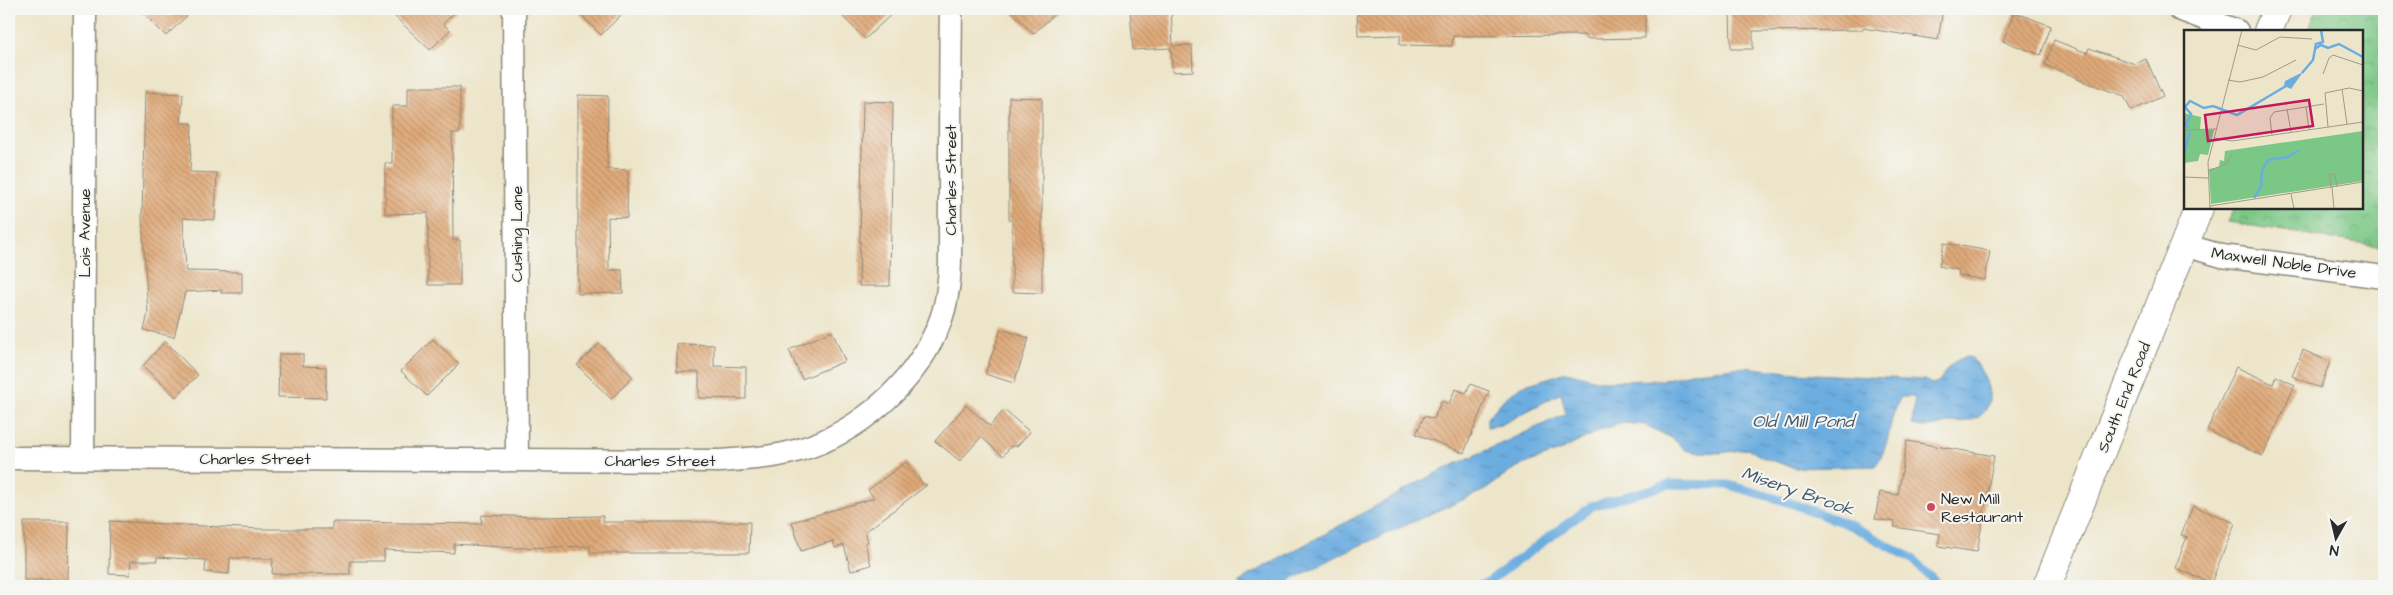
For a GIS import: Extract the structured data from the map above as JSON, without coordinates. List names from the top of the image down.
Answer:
{
  "streets": {
    "street": [
      "Charles Street",
      "Lois Avenue",
      "Cushing Lane",
      "Maxwell Noble Drive",
      "South End Road"
    ]
  },
  "crossings": [
    ["Charles Street", "Lois Avenue"],
    ["Charles Street", "Cushing Lane"],
    ["Maxwell Noble Drive", "South End Road"]
  ],
  "water": ["Old Mill Pond", "Misery Brook"],
  "places": ["New Mill Restaurant"],
  "north": "bottom"
}
